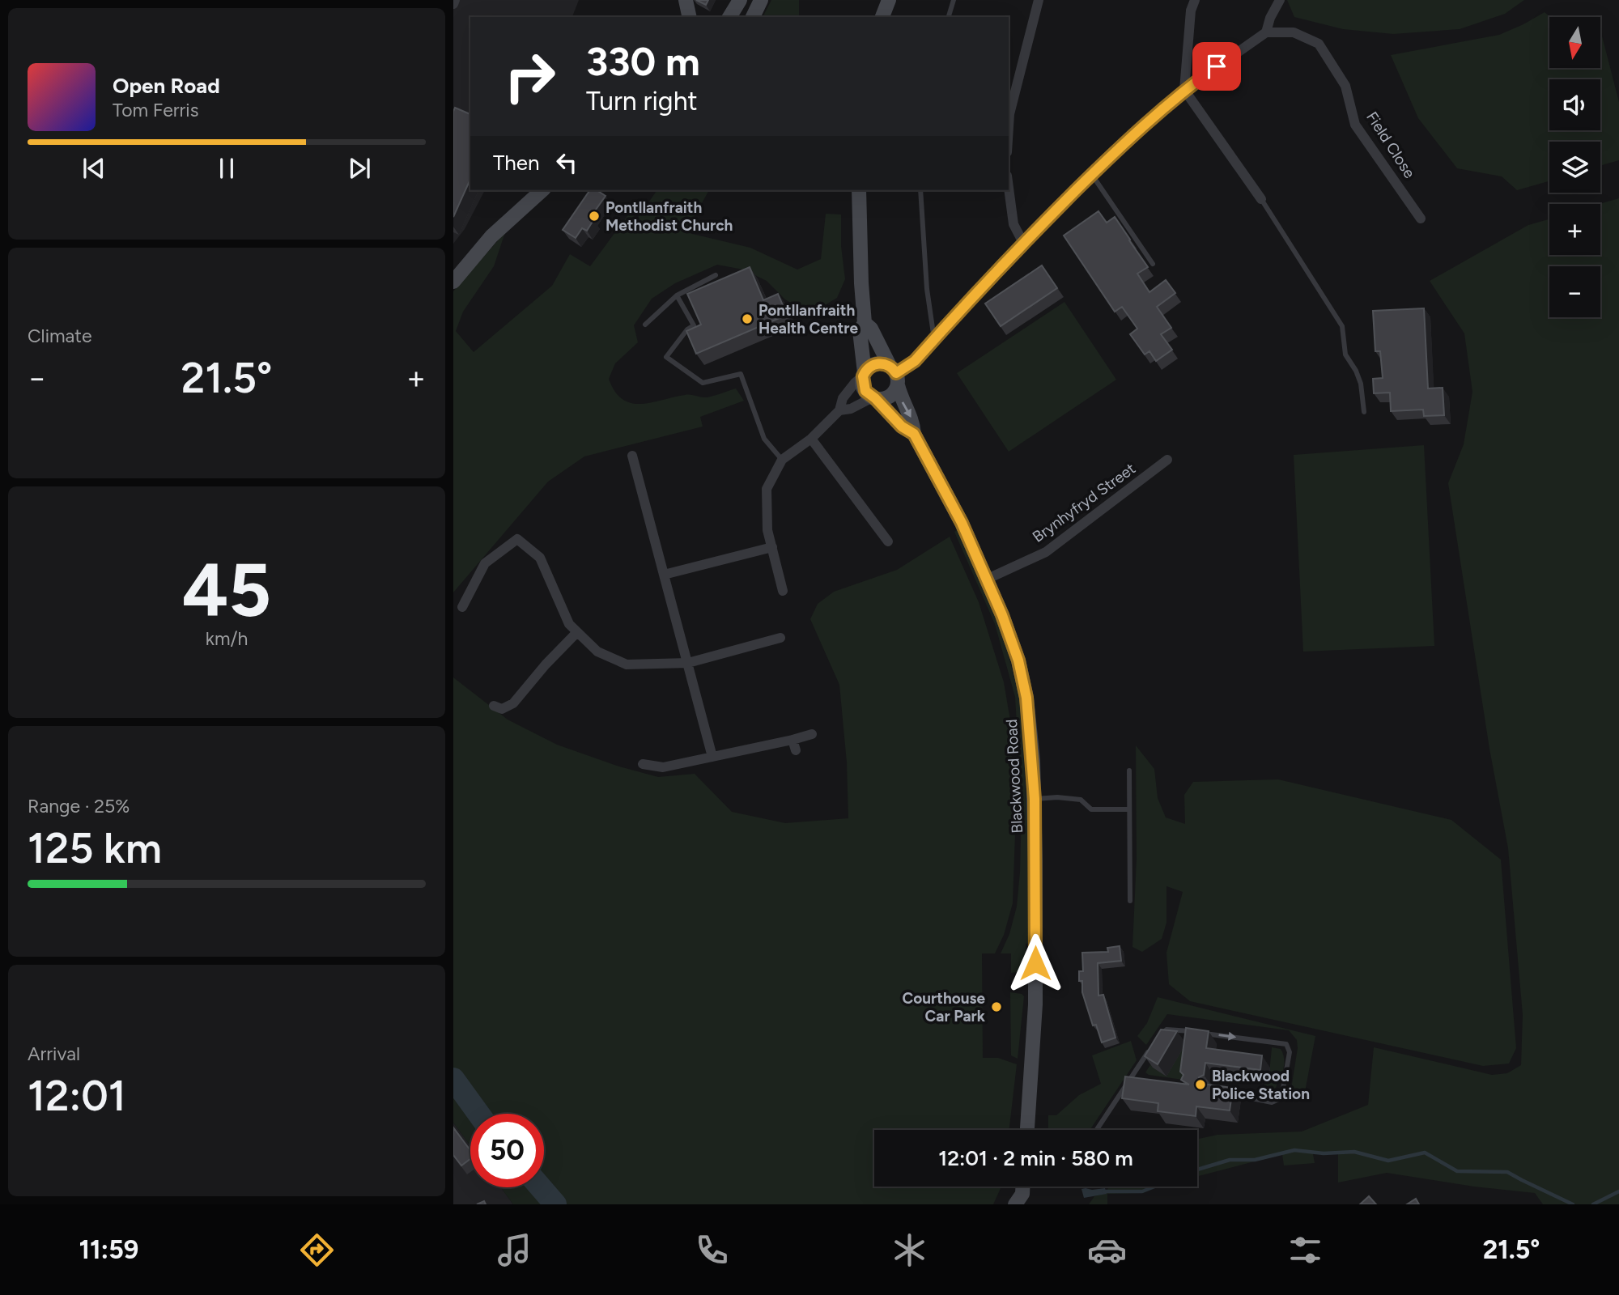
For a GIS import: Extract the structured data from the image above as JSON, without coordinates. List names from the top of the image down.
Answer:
{
  "streets": {
    "main road": ["Blackwood Road"],
    "street": ["Field Close", "Brynhyfryd Street"]
  },
  "crossings": [
    ["Brynhyfryd Street", "Blackwood Road"]
  ],
  "places": [
    "Pontllanfraith Methodist Church",
    "Pontllanfraith Health Centre",
    "Courthouse Car Park",
    "Blackwood Police Station"
  ],
  "north": "bottom",
  "page": {
    "map_buttons": ["+", "−"],
    "turn": ["330 m", "Turn right"],
    "song": ["Open Road", "Tom Ferris"],
    "then": "Then",
    "tile": [
      "Climate",
      ["45", "km/h"],
      ["Range · 25%", "125 km"],
      ["Arrival", "12:01"]
    ],
    "heat": ["−", "21.5°", "+"],
    "limit": "50",
    "trip": "12:01 · 2 min · 580 m",
    "tabs": ["11:59", "21.5°"]
  }
}
